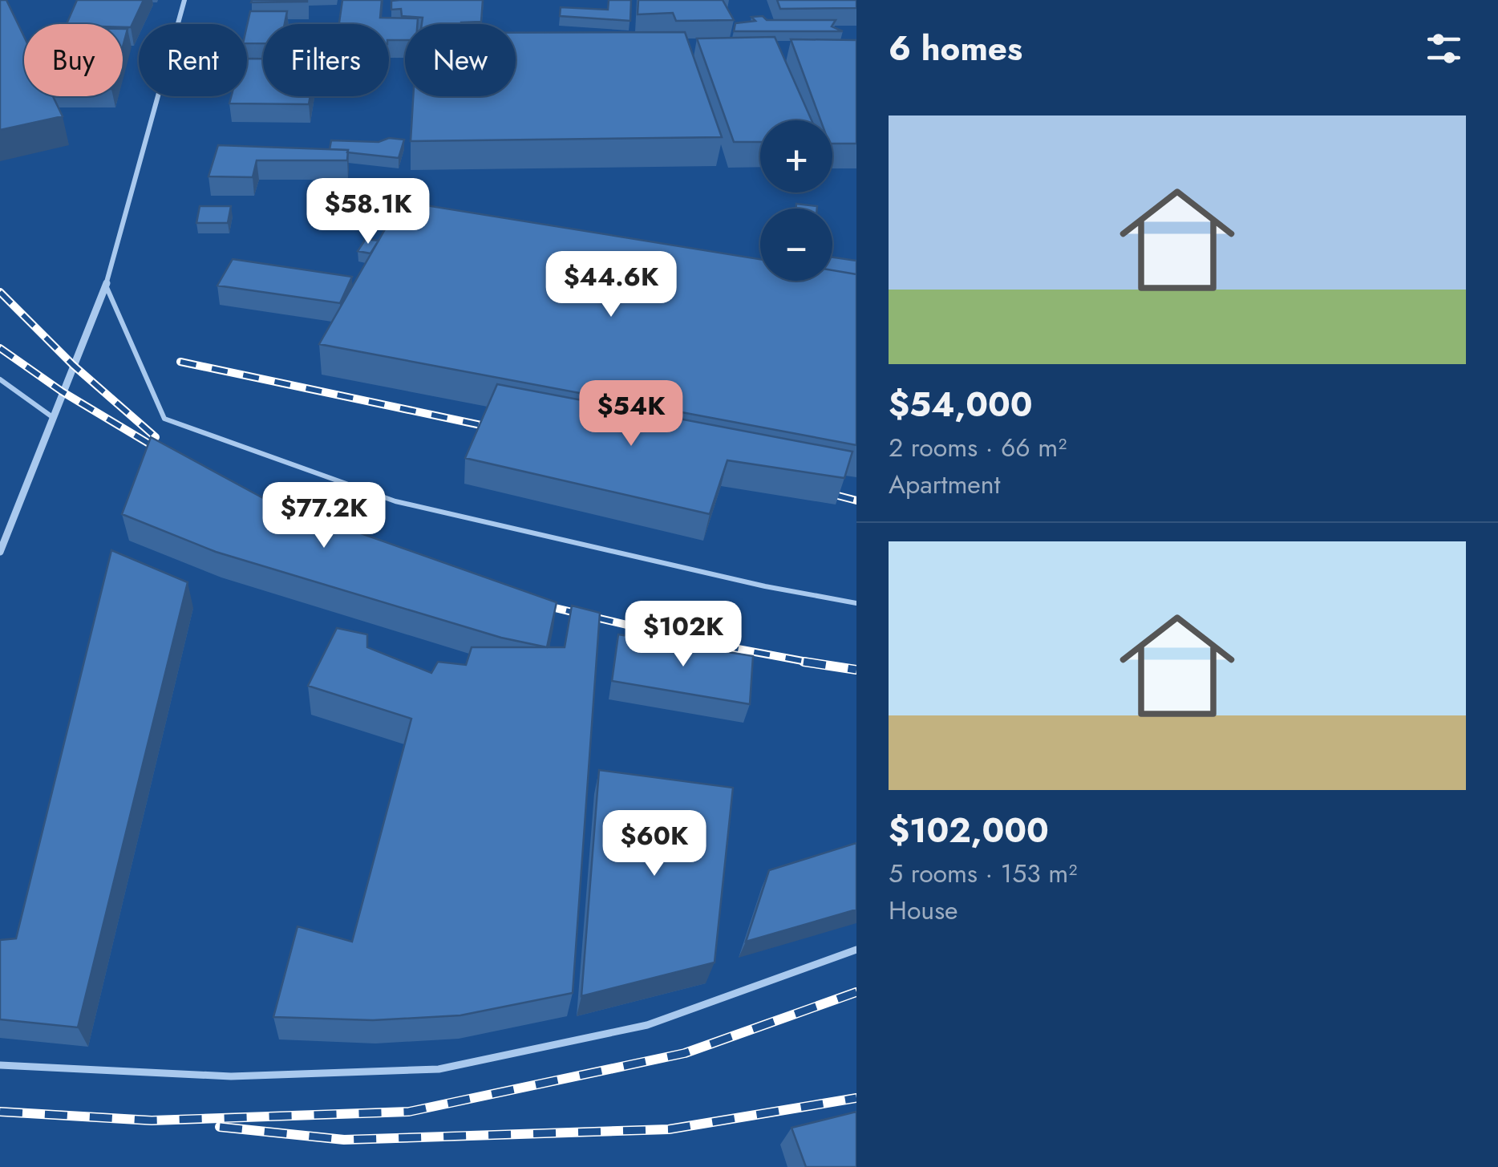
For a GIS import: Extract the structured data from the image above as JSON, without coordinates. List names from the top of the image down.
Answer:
{
  "page": {
    "heading": "6 homes",
    "chip": [
      "Buy",
      "Rent",
      "Filters",
      "New"
    ],
    "list": [
      {
        "name": "$54,000",
        "note": "2 rooms · 66 m² · Apartment"
      },
      {
        "name": "$102,000",
        "note": "5 rooms · 153 m² · House"
      }
    ],
    "map_buttons": ["+", "−"],
    "price": [
      "$58.1K",
      "$44.6K",
      "$54K",
      "$77.2K",
      "$102K",
      "$60K"
    ]
  }
}
